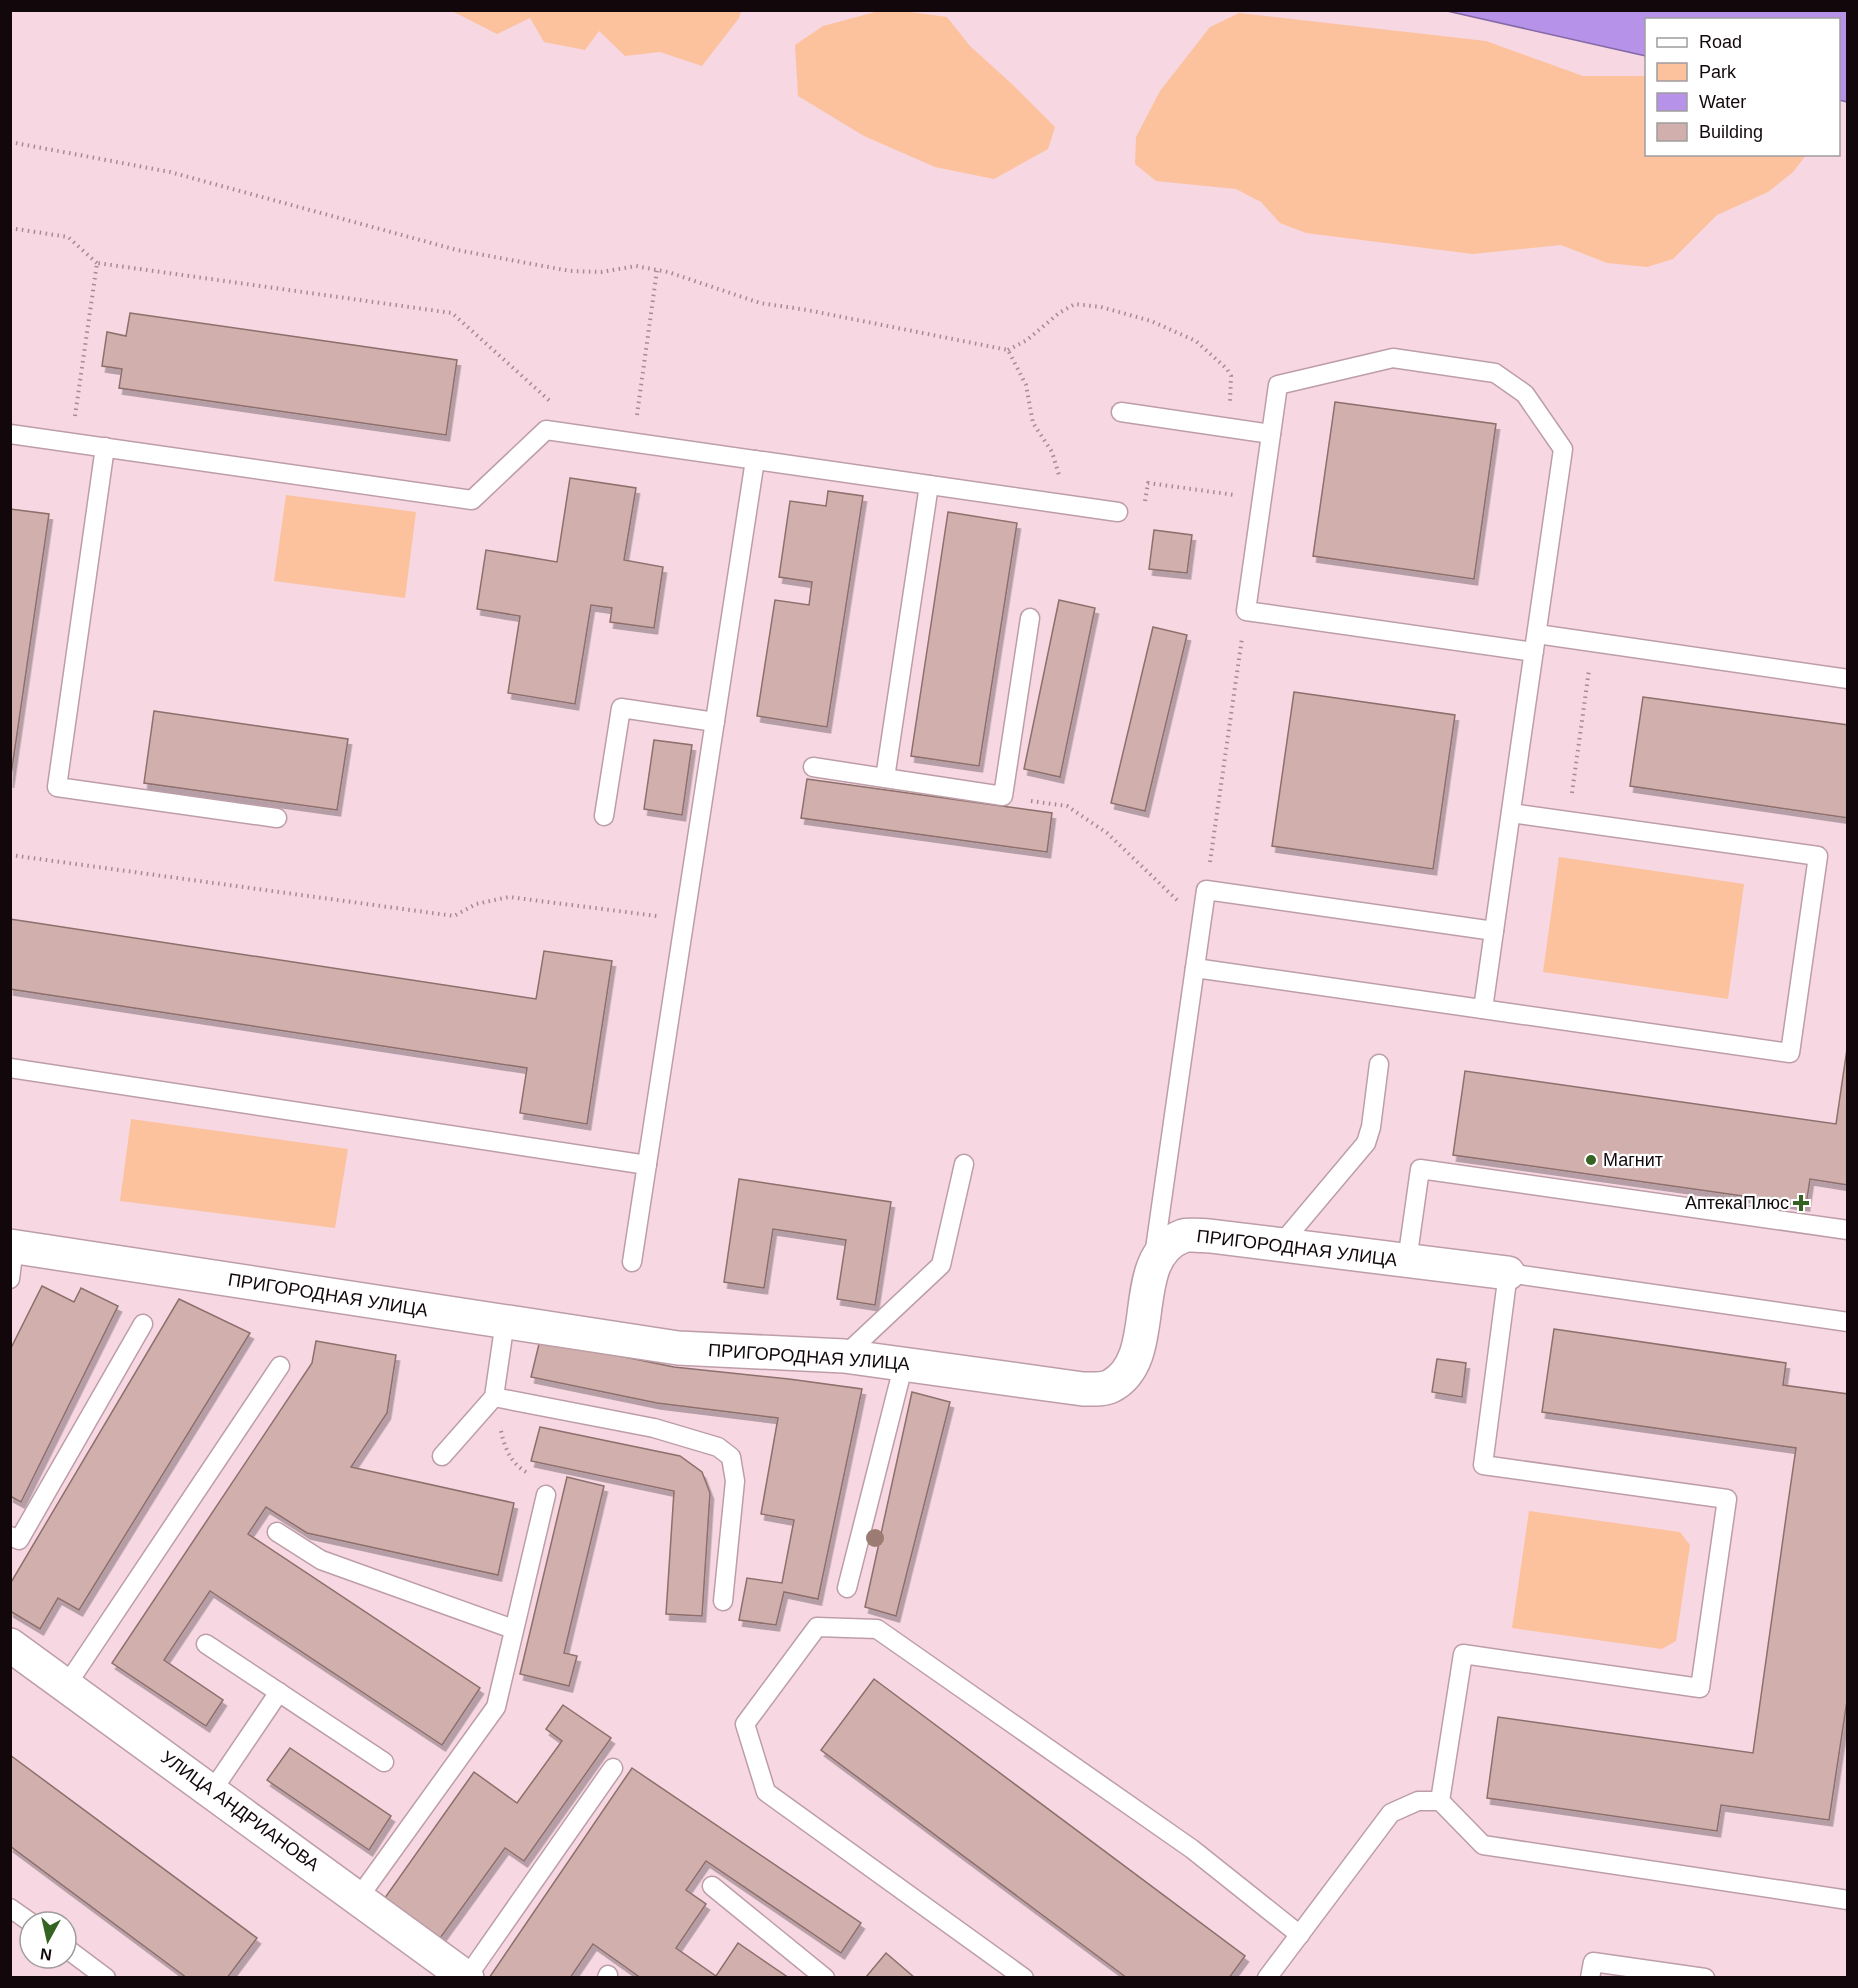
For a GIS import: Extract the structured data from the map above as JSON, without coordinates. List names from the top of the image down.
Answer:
{
  "streets": {
    "street": ["ПРИГОРОДНАЯ УЛИЦА", "УЛИЦА АНДРИАНОВА"]
  },
  "places": {
    "other": ["Магнит"],
    "health": ["АптекаПлюс"]
  },
  "legend": [
    "Road",
    "Park",
    "Water",
    "Building"
  ],
  "north": "bottom"
}
